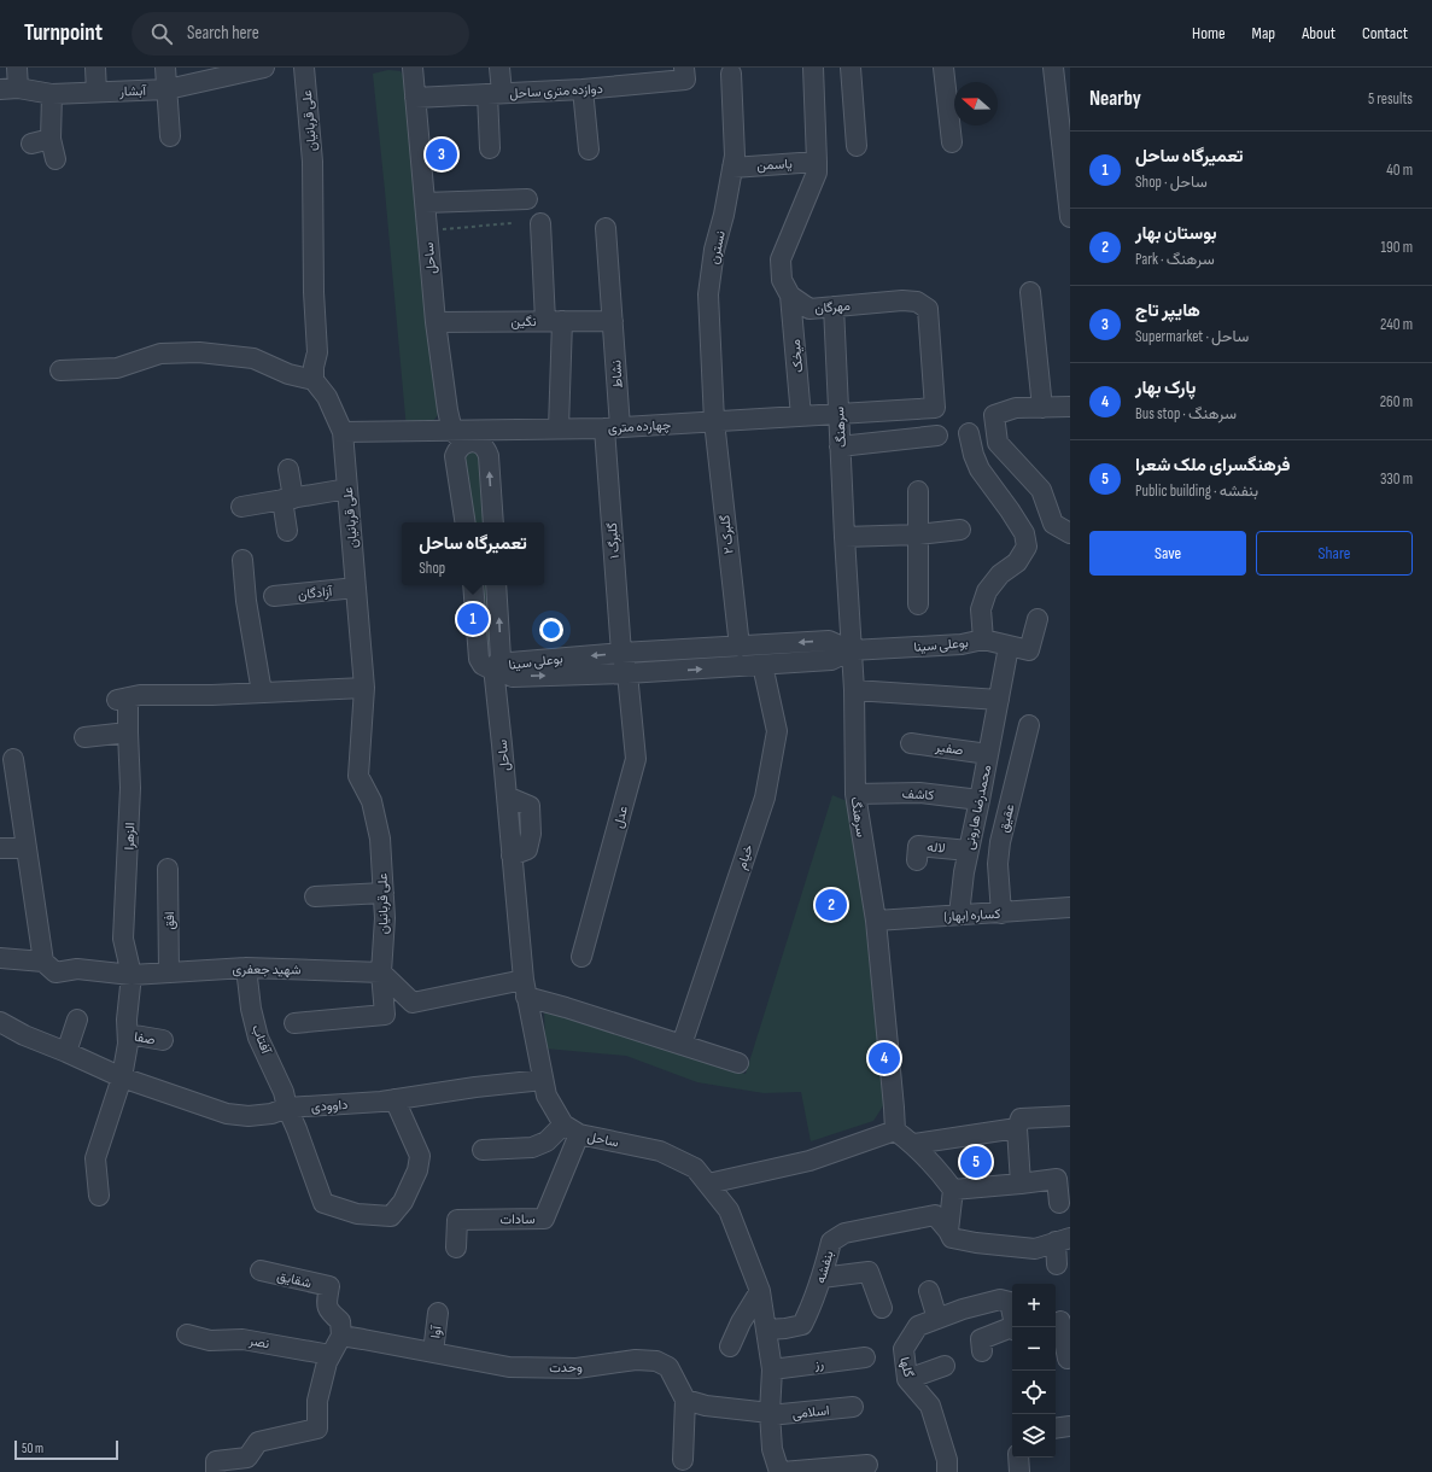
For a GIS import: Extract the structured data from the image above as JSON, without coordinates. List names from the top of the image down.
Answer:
{
  "streets": {
    "street": [
      "آبشار",
      "دوازده متری ساحل",
      "علی قربانیان",
      "یاسمن",
      "نسترن",
      "ساحل",
      "مهرگان",
      "نگین",
      "میخک",
      "نشاط",
      "چهارده متری",
      "سرهنگ",
      "گلبرک ۲",
      "گلبرگ ۱",
      "آزادگان",
      "بوعلی سینا",
      "صفیر",
      "کاشف",
      "محمدرضا هارونی",
      "عدل",
      "عقیق",
      "الزهرا",
      "لاله",
      "خیام",
      "کساره (بهار)",
      "افق",
      "شهید جعفری",
      "صفا",
      "آفتاب",
      "داوودی",
      "سادات",
      "بنفشه",
      "شقایق",
      "آوا",
      "نصر",
      "رز",
      "وحدت",
      "گلها",
      "اسلامی"
    ]
  },
  "crossings": [
    ["دوازده متری ساحل", "ساحل"],
    ["علی قربانیان", "چهارده متری"],
    ["علی قربانیان", "آزادگان"],
    ["علی قربانیان", "الزهرا"],
    ["علی قربانیان", "شهید جعفری"],
    ["یاسمن", "نسترن"],
    ["نسترن", "چهارده متری"],
    ["نسترن", "گلبرک ۲"],
    ["ساحل", "نگین"],
    ["ساحل", "چهارده متری"],
    ["ساحل", "بوعلی سینا"],
    ["ساحل", "داوودی"],
    ["ساحل", "سادات"],
    ["ساحل", "بنفشه"],
    ["ساحل", "رز"],
    ["ساحل", "اسلامی"],
    ["مهرگان", "میخک"],
    ["مهرگان", "چهارده متری"],
    ["مهرگان", "سرهنگ"],
    ["نگین", "نشاط"],
    ["میخک", "چهارده متری"],
    ["نشاط", "چهارده متری"],
    ["نشاط", "گلبرگ ۱"],
    ["چهارده متری", "سرهنگ"],
    ["چهارده متری", "گلبرک ۲"],
    ["چهارده متری", "گلبرگ ۱"],
    ["سرهنگ", "بوعلی سینا"],
    ["سرهنگ", "کاشف"],
    ["سرهنگ", "کساره (بهار)"],
    ["گلبرک ۲", "بوعلی سینا"],
    ["گلبرگ ۱", "بوعلی سینا"],
    ["گلبرگ ۱", "عدل"],
    ["بوعلی سینا", "محمدرضا هارونی"],
    ["بوعلی سینا", "عدل"],
    ["بوعلی سینا", "خیام"],
    ["صفیر", "محمدرضا هارونی"],
    ["صفیر", "عقیق"],
    ["کاشف", "محمدرضا هارونی"],
    ["محمدرضا هارونی", "لاله"],
    ["محمدرضا هارونی", "کساره (بهار)"],
    ["عقیق", "کساره (بهار)"],
    ["الزهرا", "شهید جعفری"],
    ["افق", "شهید جعفری"],
    ["شهید جعفری", "آفتاب"],
    ["آفتاب", "داوودی"],
    ["شقایق", "وحدت"],
    ["آوا", "وحدت"]
  ],
  "scale_bar": "50 m",
  "north": "left",
  "page": {
    "header": "Turnpoint",
    "search": "Search here",
    "nav": [
      "Home",
      "Map",
      "About",
      "Contact"
    ],
    "heading": ["Nearby", "5 results"],
    "list": [
      {
        "mark": "1",
        "name": "تعمیرگاه ساحل",
        "note": "Shop · ساحل",
        "value": "40 m"
      },
      {
        "mark": "2",
        "name": "بوستان بهار",
        "note": "Park · سرهنگ",
        "value": "190 m"
      },
      {
        "mark": "3",
        "name": "هایپر تاج",
        "note": "Supermarket · ساحل",
        "value": "240 m"
      },
      {
        "mark": "4",
        "name": "پارک بهار",
        "note": "Bus stop · سرهنگ",
        "value": "260 m"
      },
      {
        "mark": "5",
        "name": "فرهنگسرای ملک شعرا",
        "note": "Public building · بنفشه",
        "value": "330 m"
      }
    ],
    "pins": [
      "3",
      "1",
      "2",
      "4",
      "5"
    ],
    "buttons": ["Save", "Share"],
    "popup": ["تعمیرگاه ساحل", "Shop"],
    "map_buttons": ["+", "−"],
    "scale": "50 m"
  }
}
